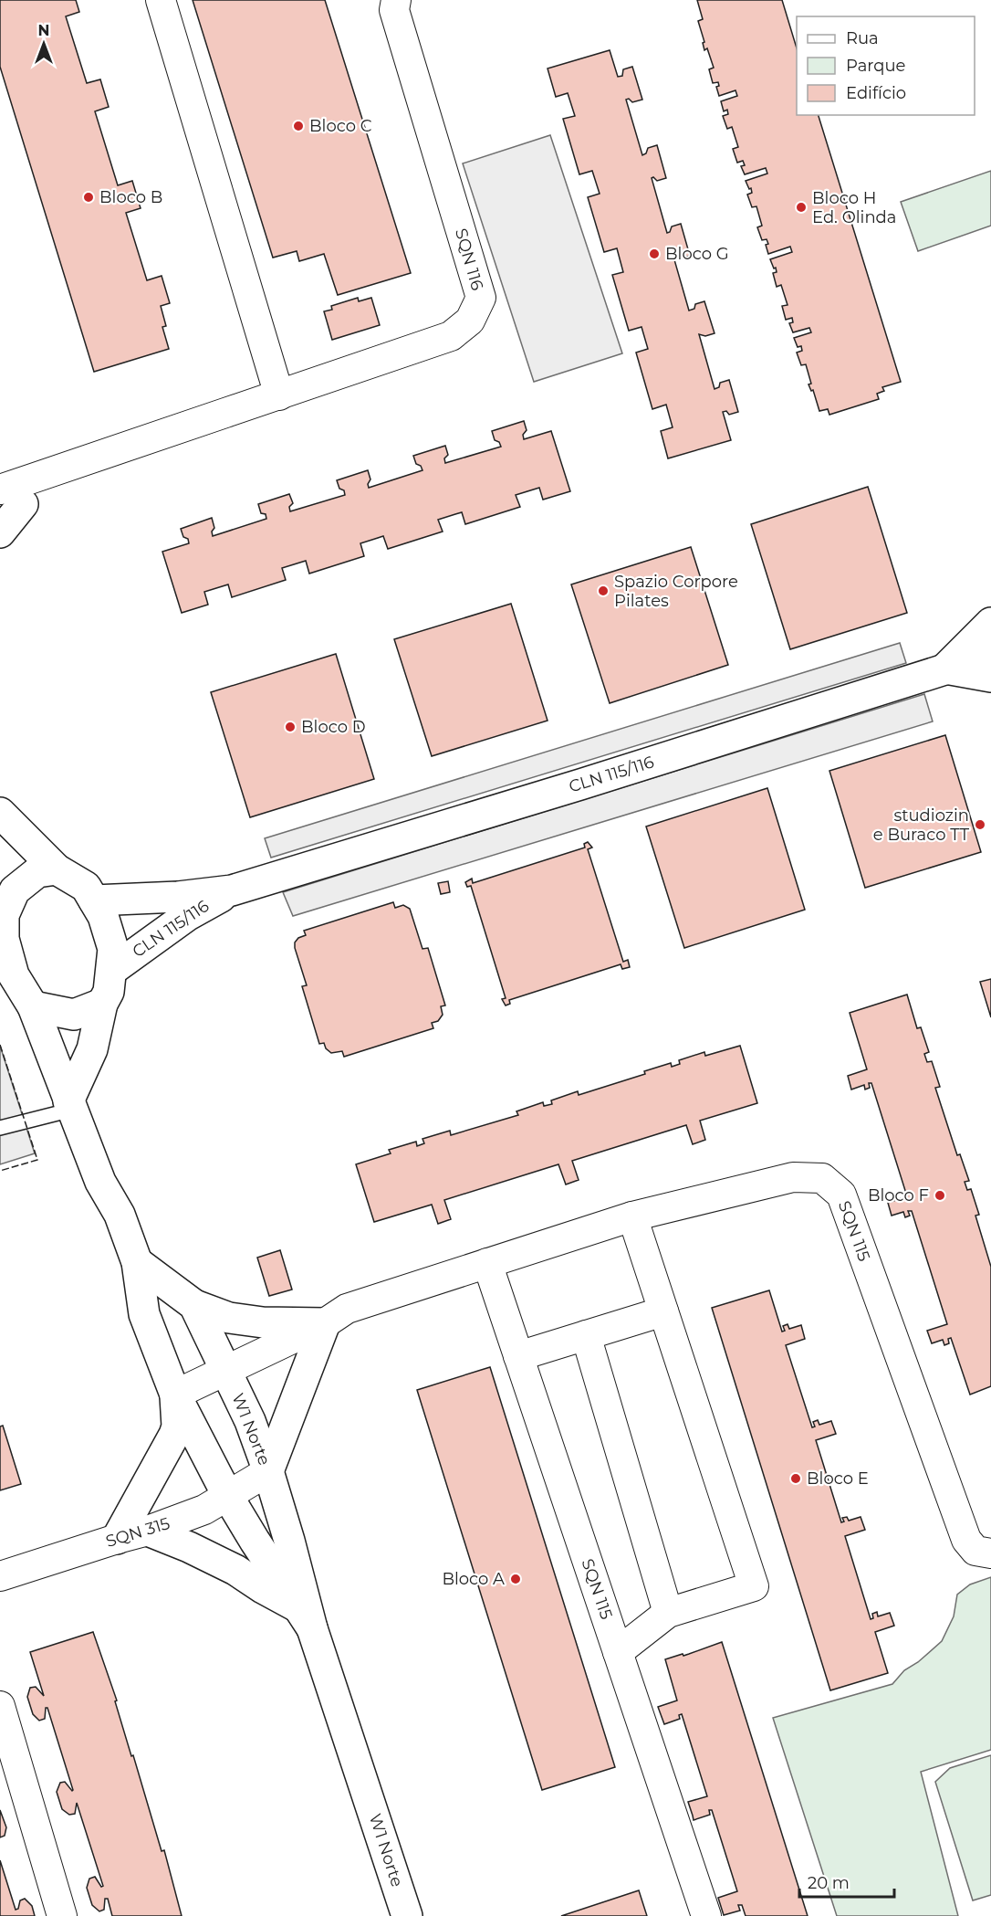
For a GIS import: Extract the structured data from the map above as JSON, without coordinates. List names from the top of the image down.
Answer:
{
  "streets": {
    "street": [
      "SQN 116",
      "CLN 115/116",
      "SQN 115",
      "W1 Norte",
      "SQN 315"
    ]
  },
  "crossings": [
    ["CLN 115/116", "W1 Norte"],
    ["SQN 115", "W1 Norte"],
    ["W1 Norte", "SQN 315"]
  ],
  "places": [
    "Bloco C",
    "Bloco B",
    "Bloco H Ed. Olinda",
    "Bloco G",
    "Spazio Corpore Pilates",
    "Bloco D",
    "studiozin e Buraco TT",
    "Bloco F",
    "Bloco E",
    "Bloco A"
  ],
  "legend": ["Rua", "Parque", "Edifício"],
  "scale_bar": "20 m",
  "north": "top"
}
